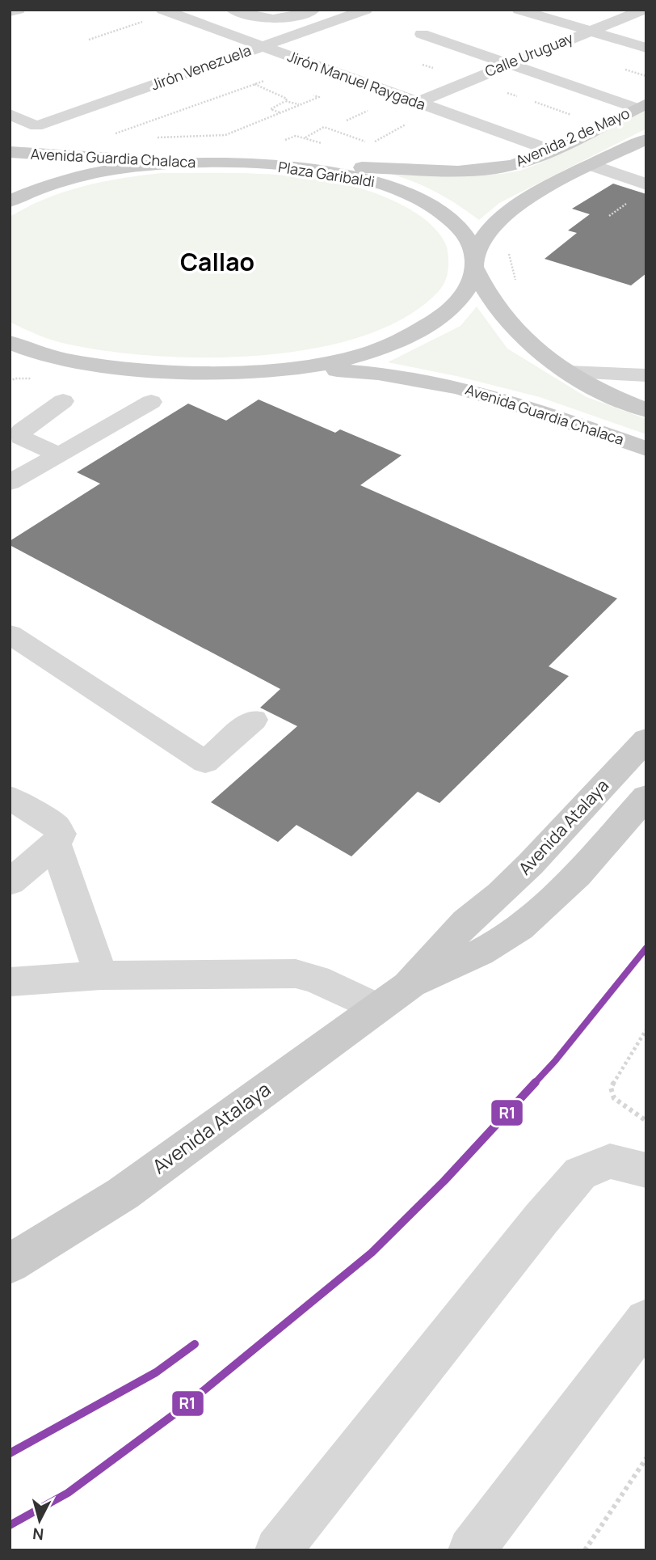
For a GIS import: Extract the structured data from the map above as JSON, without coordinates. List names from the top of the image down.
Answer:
{
  "streets": {
    "main road": [
      "Avenida 2 de Mayo",
      "Avenida Guardia Chalaca",
      "Plaza Garibaldi",
      "Avenida Atalaya"
    ],
    "street": ["Calle Uruguay", "Jirón Venezuela", "Jirón Manuel Raygada"]
  },
  "crossings": [
    ["Calle Uruguay", "Jirón Manuel Raygada"],
    ["Jirón Venezuela", "Jirón Manuel Raygada"],
    ["Jirón Manuel Raygada", "Avenida 2 de Mayo"],
    ["Avenida 2 de Mayo", "Plaza Garibaldi"],
    ["Avenida Guardia Chalaca", "Plaza Garibaldi"]
  ],
  "districts": ["Callao"],
  "lines": ["transit line R1"],
  "north": "bottom"
}
